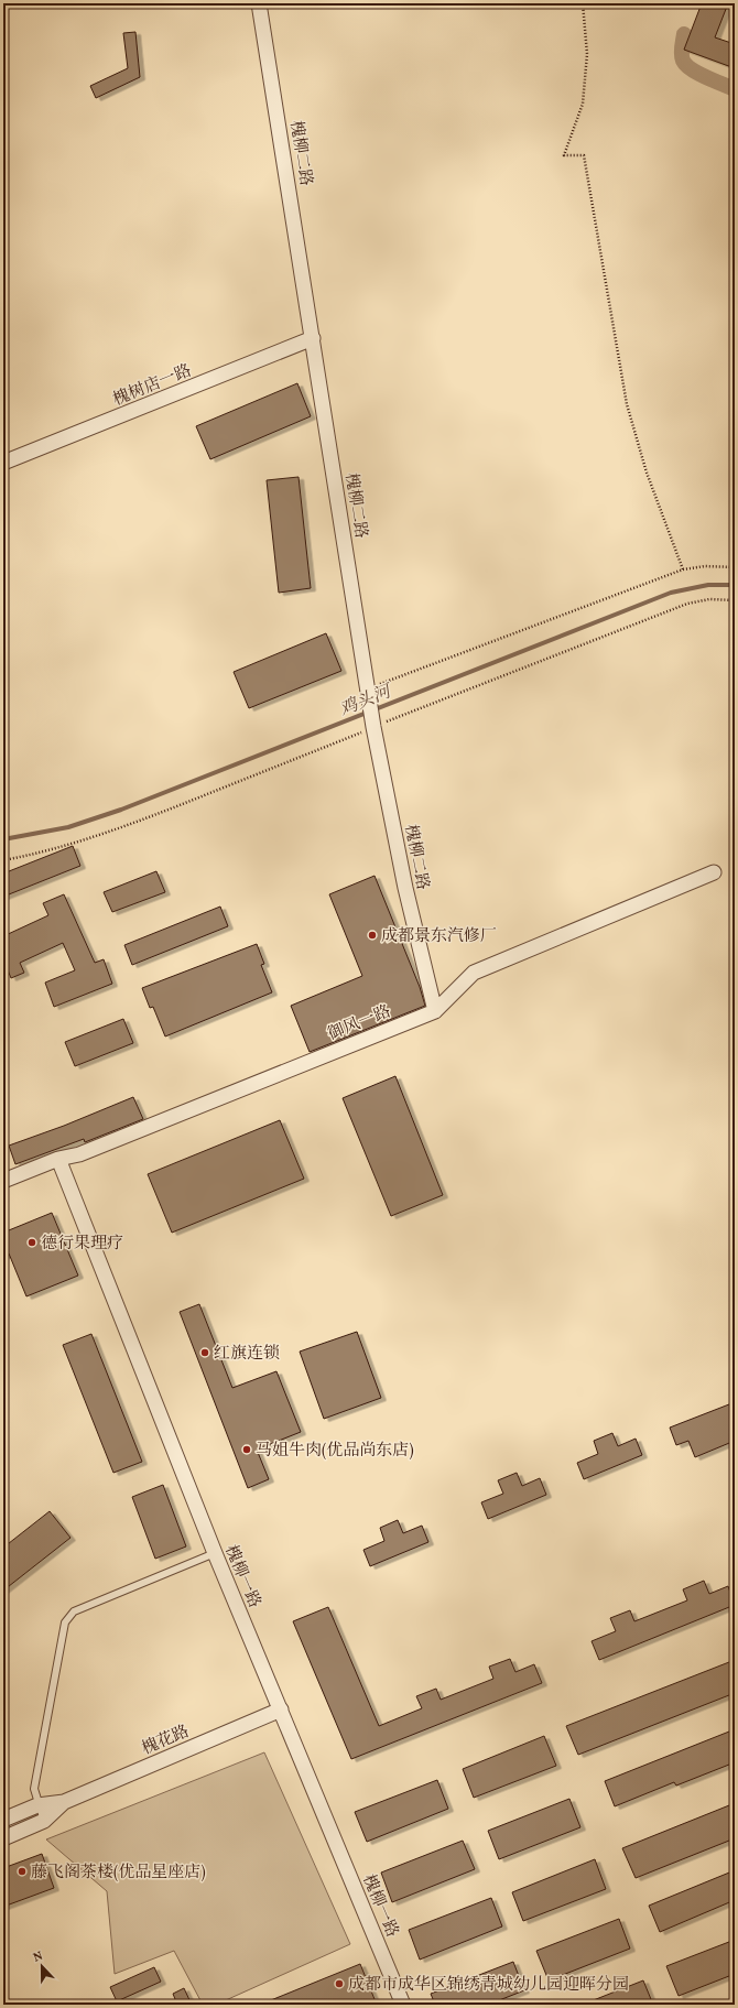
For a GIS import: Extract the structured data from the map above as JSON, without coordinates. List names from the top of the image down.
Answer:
{
  "streets": {
    "street": [
      "槐柳二路",
      "槐树店一路",
      "御风一路",
      "槐柳一路",
      "槐花路"
    ]
  },
  "crossings": [
    ["槐柳二路", "槐树店一路"],
    ["槐柳二路", "御风一路"],
    ["御风一路", "槐柳一路"],
    ["槐柳一路", "槐花路"]
  ],
  "water": ["鸡头河"],
  "places": [
    "成都景东汽修厂",
    "德行果理疗",
    "红旗连锁",
    "马姐牛肉(优品尚东店)",
    "藤飞阁茶楼(优品星座店)",
    "成都市成华区锦绣青城幼儿园迎晖分园"
  ],
  "north": "top"
}
